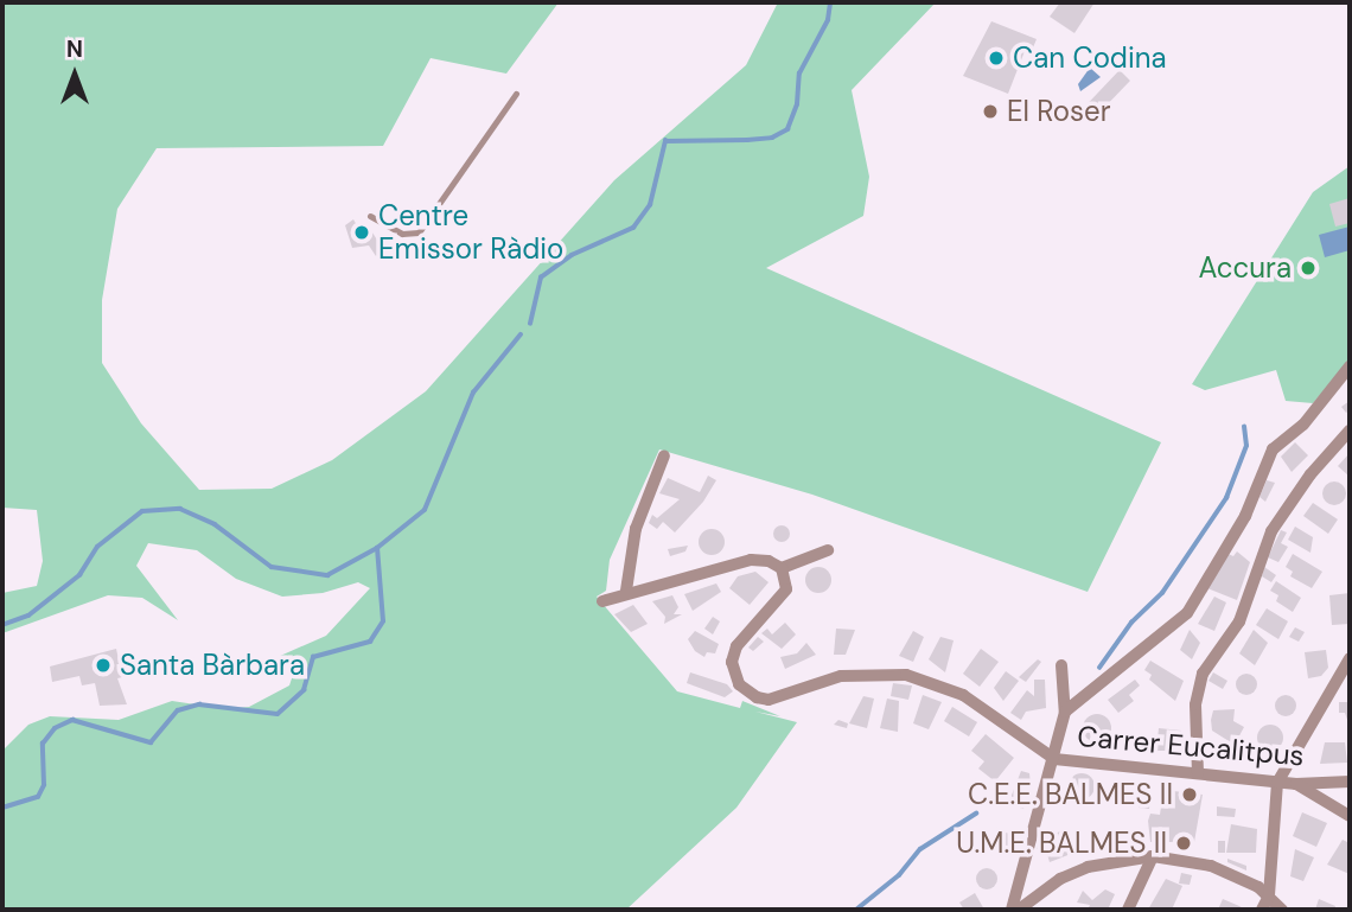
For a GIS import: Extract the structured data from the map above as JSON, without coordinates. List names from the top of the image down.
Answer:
{
  "streets": {
    "street": ["Carrer Eucalitpus"]
  },
  "places": [
    "Can Codina",
    "El Roser",
    "Centre Emissor Ràdio",
    "Accura",
    "Santa Bàrbara",
    "C.E.E. BALMES II",
    "U.M.E. BALMES II"
  ],
  "north": "top"
}
